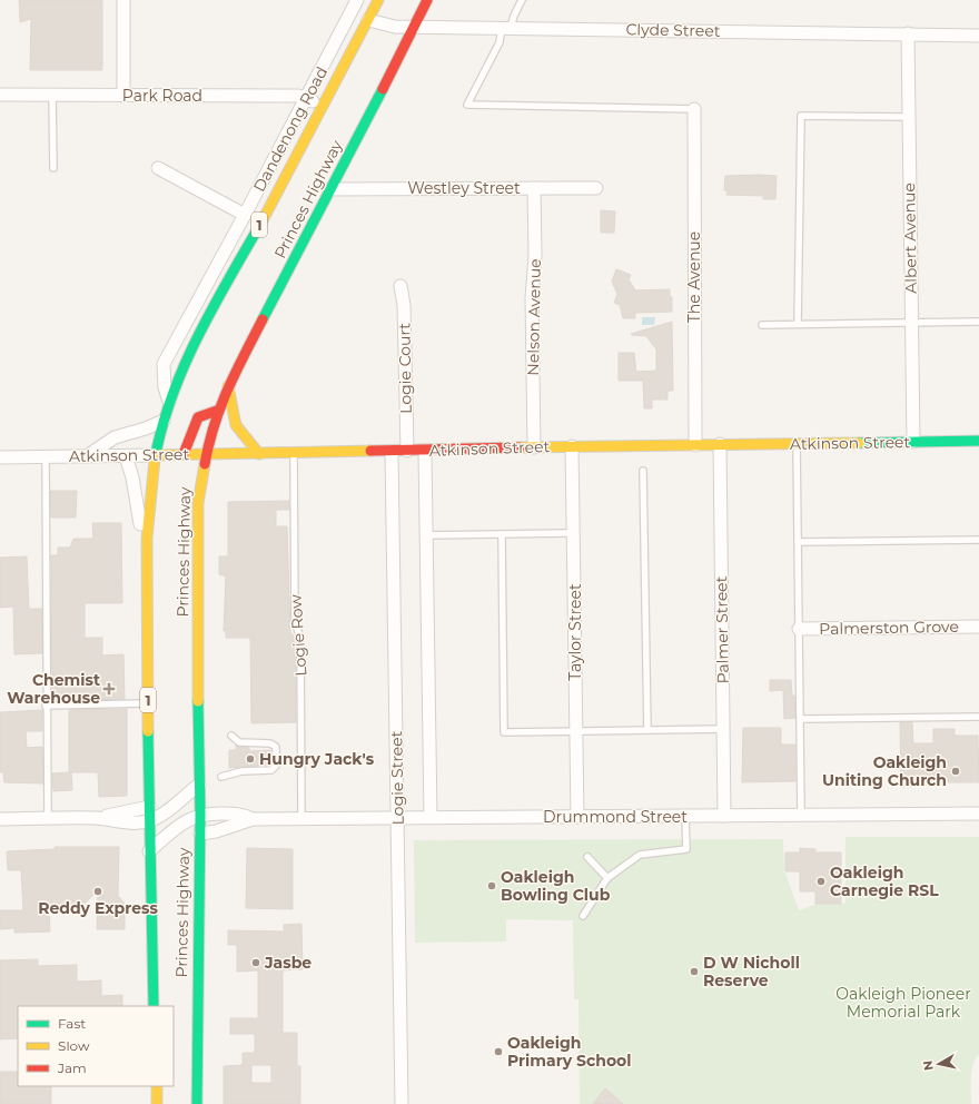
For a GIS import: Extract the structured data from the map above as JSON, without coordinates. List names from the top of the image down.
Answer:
{
  "streets": {
    "main road": ["Princes Highway", "1", "Atkinson Street"],
    "street": [
      "Clyde Street",
      "Park Road",
      "Dandenong Road",
      "Westley Street",
      "Albert Avenue",
      "The Avenue",
      "Nelson Avenue",
      "Logie Court",
      "Palmerston Grove",
      "Palmer Street",
      "Taylor Street",
      "Logie Street",
      "Drummond Street"
    ],
    "lane": ["Logie Row"]
  },
  "crossings": [
    ["Clyde Street", "Princes Highway"],
    ["Clyde Street", "Albert Avenue"],
    ["Park Road", "Dandenong Road"],
    ["Park Road", "Princes Highway"],
    ["Dandenong Road", "Princes Highway"],
    ["Westley Street", "Princes Highway"],
    ["Westley Street", "Nelson Avenue"],
    ["Princes Highway", "Atkinson Street"],
    ["Princes Highway", "Drummond Street"],
    ["Albert Avenue", "Atkinson Street"],
    ["The Avenue", "Atkinson Street"],
    ["Nelson Avenue", "Atkinson Street"],
    ["Logie Court", "Atkinson Street"],
    ["Atkinson Street", "Palmer Street"],
    ["Atkinson Street", "Taylor Street"],
    ["Atkinson Street", "Logie Row"],
    ["Atkinson Street", "Logie Street"],
    ["Palmer Street", "Drummond Street"],
    ["Taylor Street", "Drummond Street"],
    ["Logie Row", "Drummond Street"],
    ["Logie Street", "Drummond Street"]
  ],
  "parks": ["Oakleigh Pioneer Memorial Park"],
  "places": {
    "health": ["Chemist Warehouse"],
    "other": [
      "Hungry Jack's",
      "Oakleigh Uniting Church",
      "Oakleigh Carnegie RSL",
      "Oakleigh Bowling Club",
      "Reddy Express",
      "Jasbe",
      "D W Nicholl Reserve",
      "Oakleigh Primary School"
    ]
  },
  "legend": ["Fast", "Slow", "Jam"],
  "north": "left"
}
